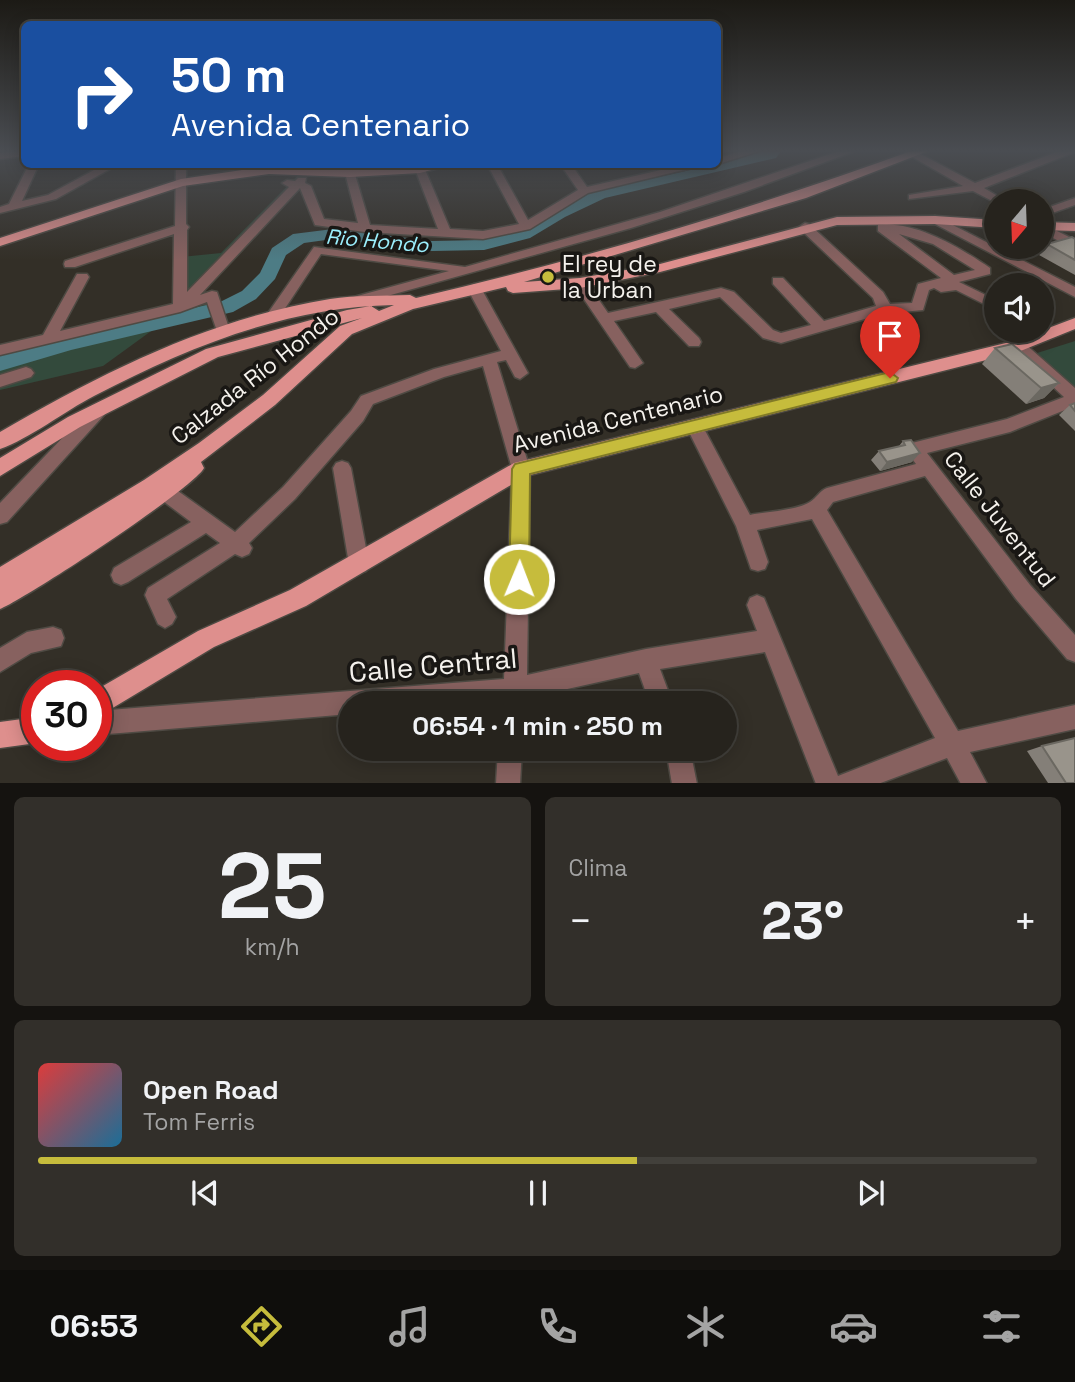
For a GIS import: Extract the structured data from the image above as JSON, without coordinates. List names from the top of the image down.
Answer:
{
  "streets": {
    "main road": ["Calzada Río Hondo", "Avenida Centenario"],
    "street": ["Calle Juventud", "Calle Central"]
  },
  "water": ["Rio Hondo"],
  "places": ["El rey de la Urban"],
  "north": "bottom",
  "page": {
    "turn": ["50 m", "Avenida Centenario"],
    "limit": "30",
    "trip": "06:54 · 1 min · 250 m",
    "tile": [
      ["25", "km/h"],
      "Clima"
    ],
    "heat": ["−", "23°", "+"],
    "song": ["Open Road", "Tom Ferris"],
    "tabs": "06:53"
  }
}
